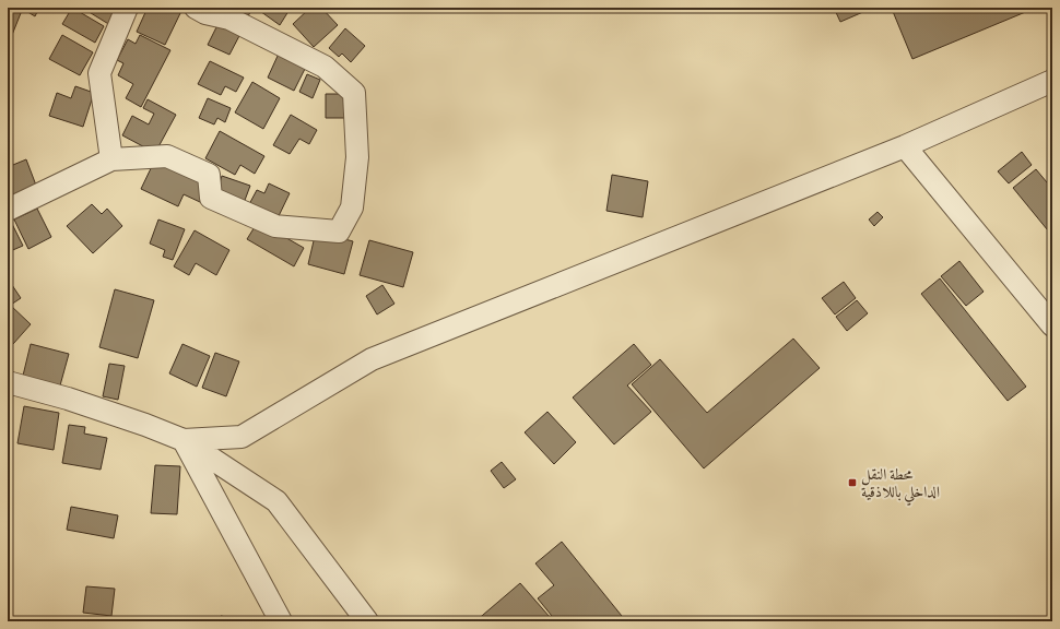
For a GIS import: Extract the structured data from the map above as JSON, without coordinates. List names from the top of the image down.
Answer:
{
  "places": {
    "transit": ["محطة النقل الداخلي باللاذقية"]
  }
}
